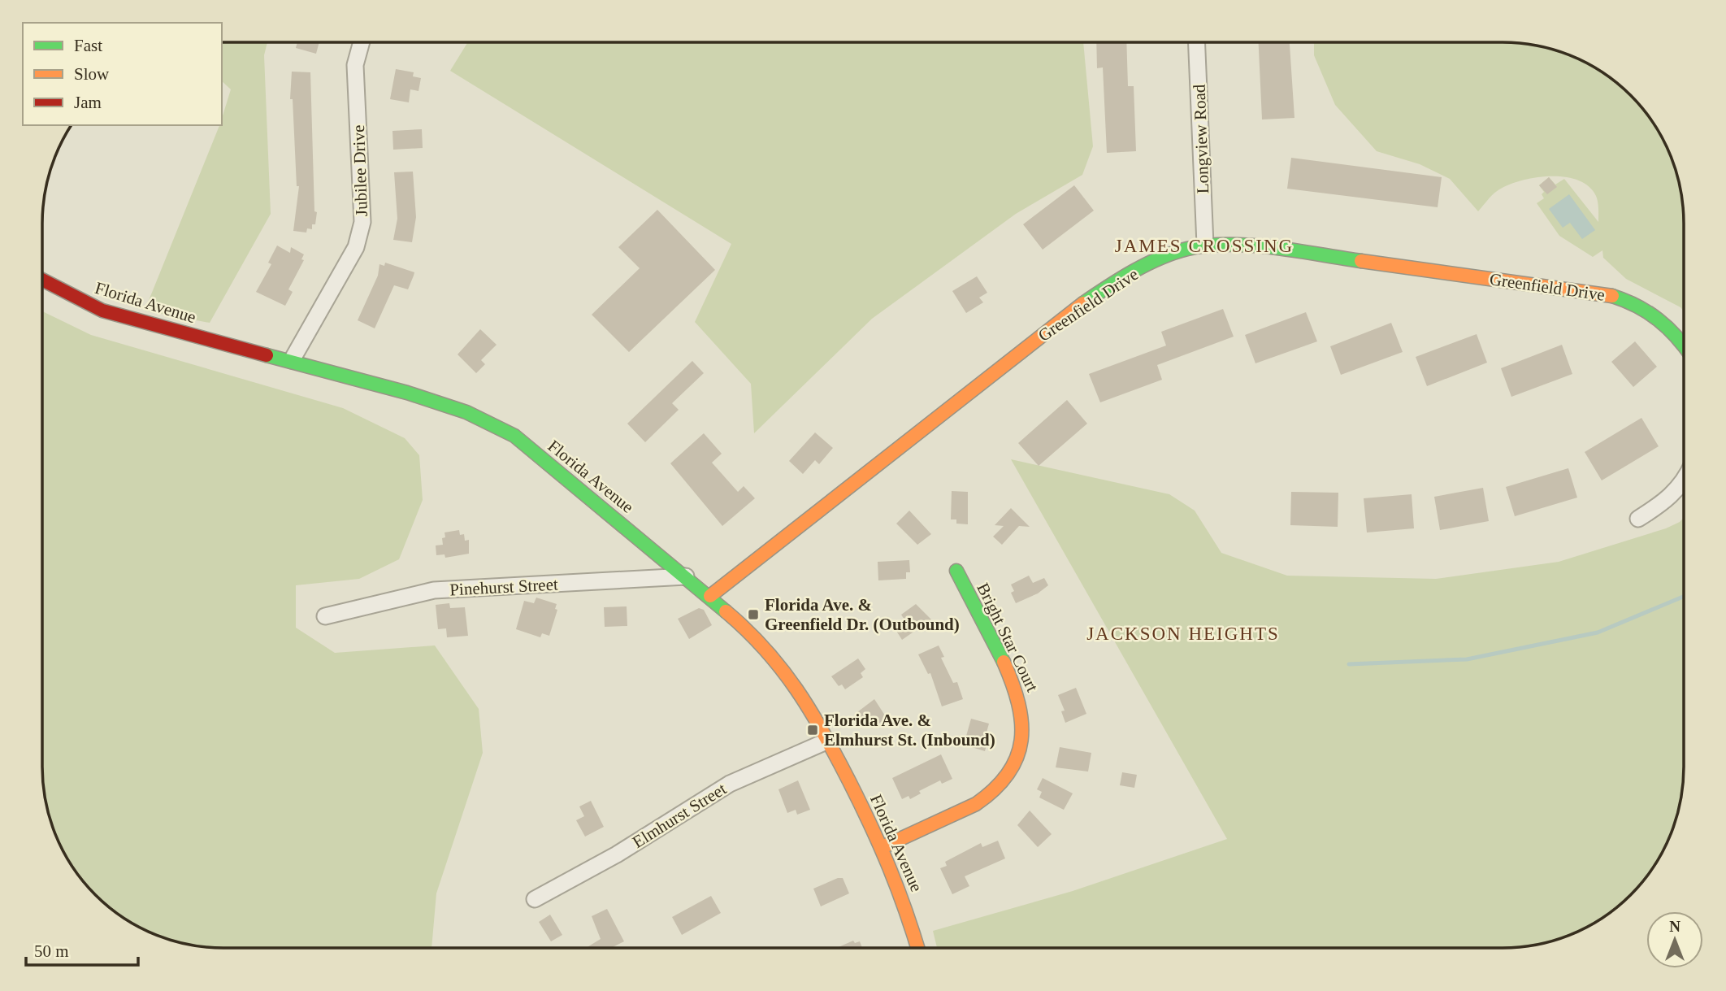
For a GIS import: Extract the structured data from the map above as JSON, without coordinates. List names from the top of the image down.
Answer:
{
  "streets": {
    "street": [
      "Longview Road",
      "Jubilee Drive",
      "Greenfield Drive",
      "Florida Avenue",
      "Pinehurst Street",
      "Bright Star Court",
      "Elmhurst Street"
    ]
  },
  "crossings": [
    ["Longview Road", "Greenfield Drive"],
    ["Jubilee Drive", "Florida Avenue"],
    ["Greenfield Drive", "Florida Avenue"],
    ["Florida Avenue", "Pinehurst Street"],
    ["Florida Avenue", "Bright Star Court"],
    ["Florida Avenue", "Elmhurst Street"]
  ],
  "districts": ["JAMES CROSSING", "JACKSON HEIGHTS"],
  "places": {
    "transit": ["Florida Ave. & Greenfield Dr. (Outbound)", "Florida Ave. & Elmhurst St. (Inbound)"]
  },
  "legend": ["Fast", "Slow", "Jam"],
  "scale_bar": "50 m",
  "north": "top"
}
